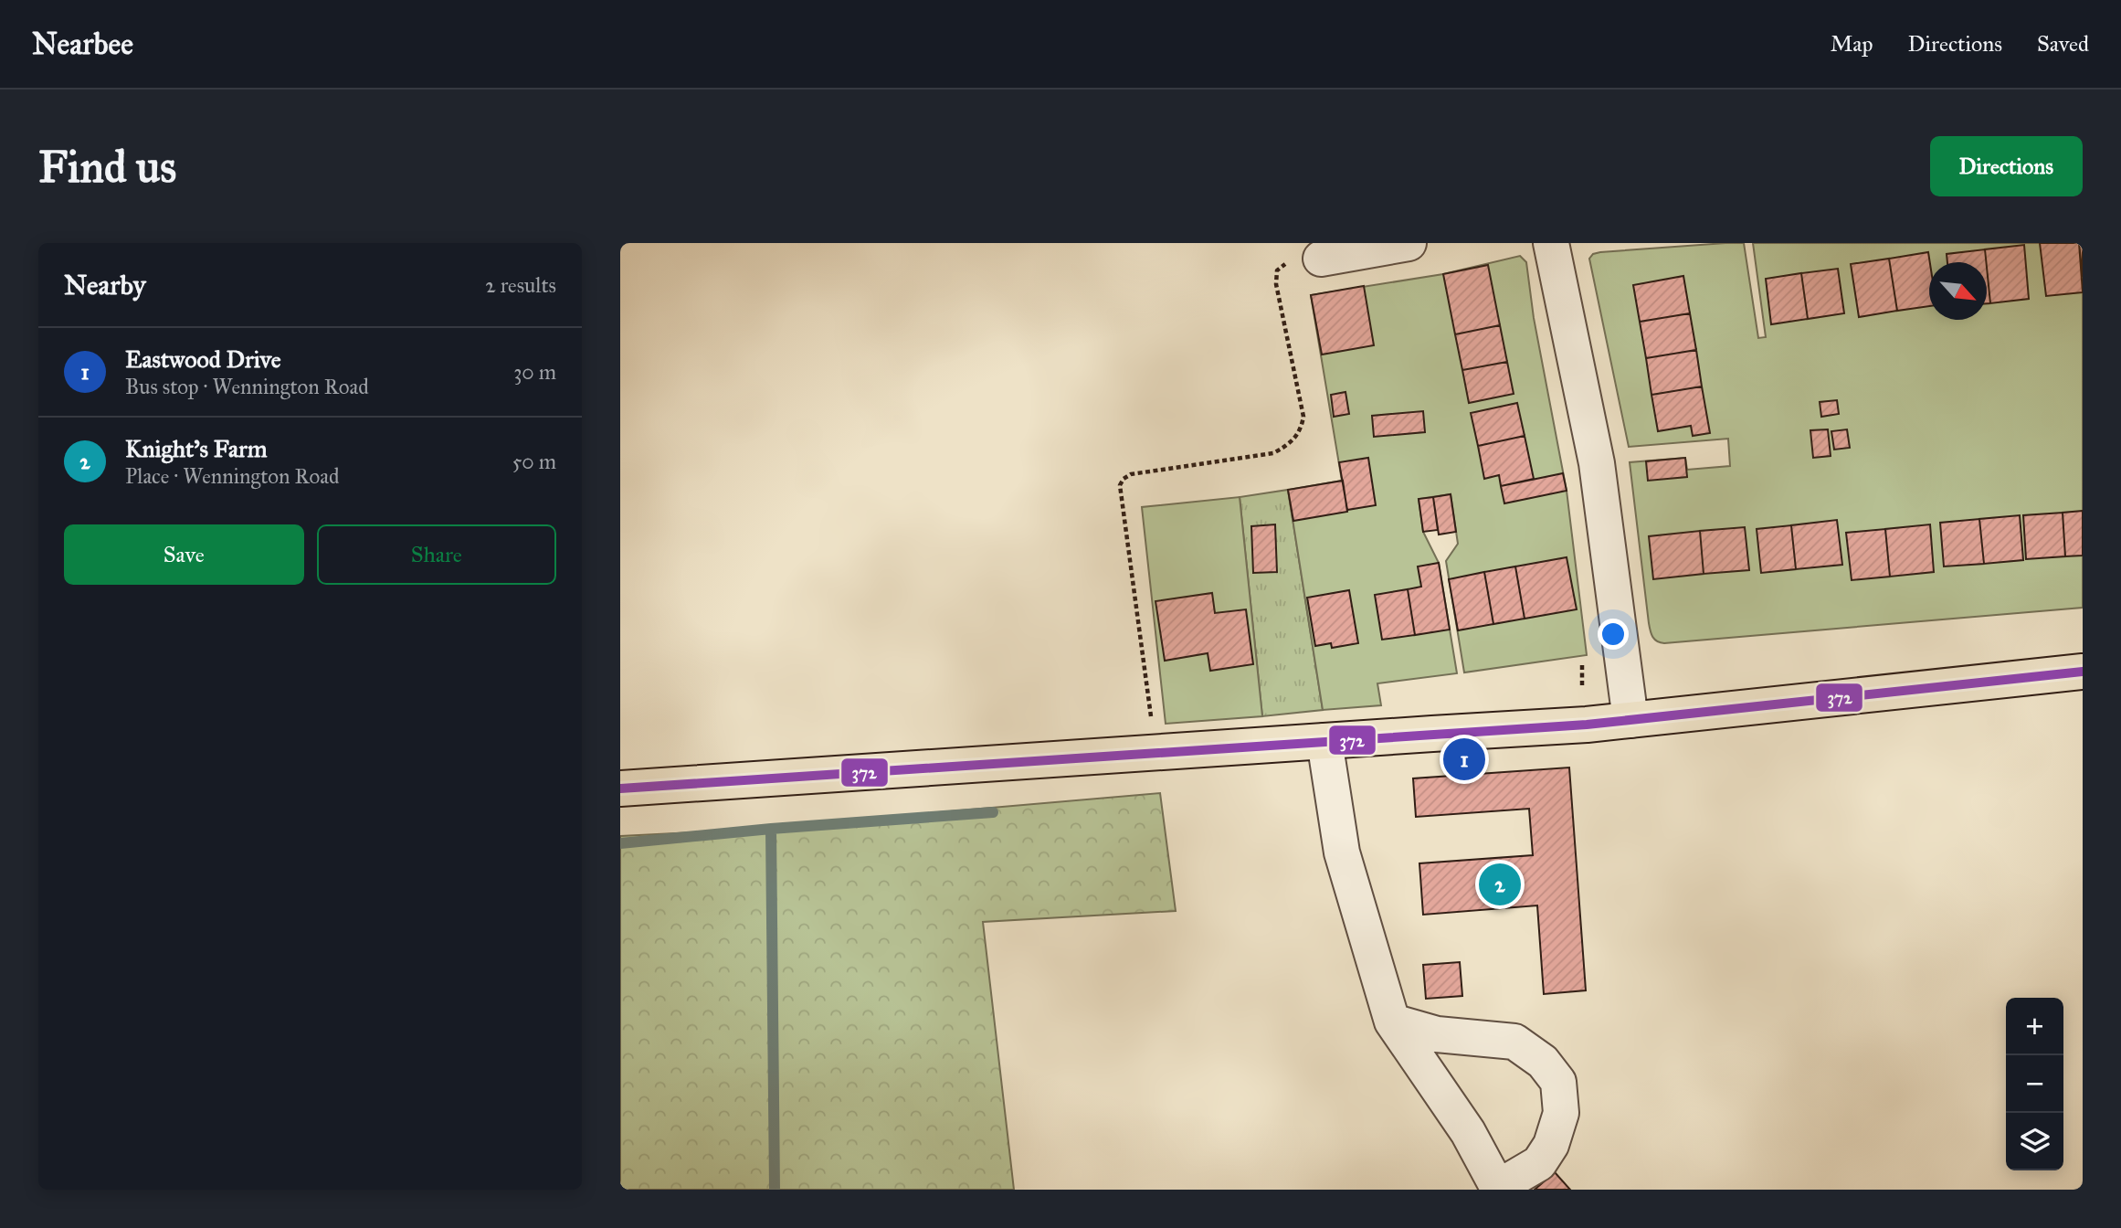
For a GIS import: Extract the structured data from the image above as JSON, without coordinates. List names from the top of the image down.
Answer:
{
  "lines": ["transit line 372"],
  "north": "bottom right",
  "page": {
    "header": "Nearbee",
    "nav": ["Map", "Directions", "Saved"],
    "buttons": [
      "Directions",
      ["Save", "Share"]
    ],
    "title": "Find us",
    "heading": ["Nearby", "2 results"],
    "list": [
      {
        "mark": "1",
        "name": "Eastwood Drive",
        "note": "Bus stop · Wennington Road",
        "value": "30 m"
      },
      {
        "mark": "2",
        "name": "Knight's Farm",
        "note": "Place · Wennington Road",
        "value": "50 m"
      }
    ],
    "pins": ["1", "2"],
    "map_buttons": ["+", "−"]
  }
}
